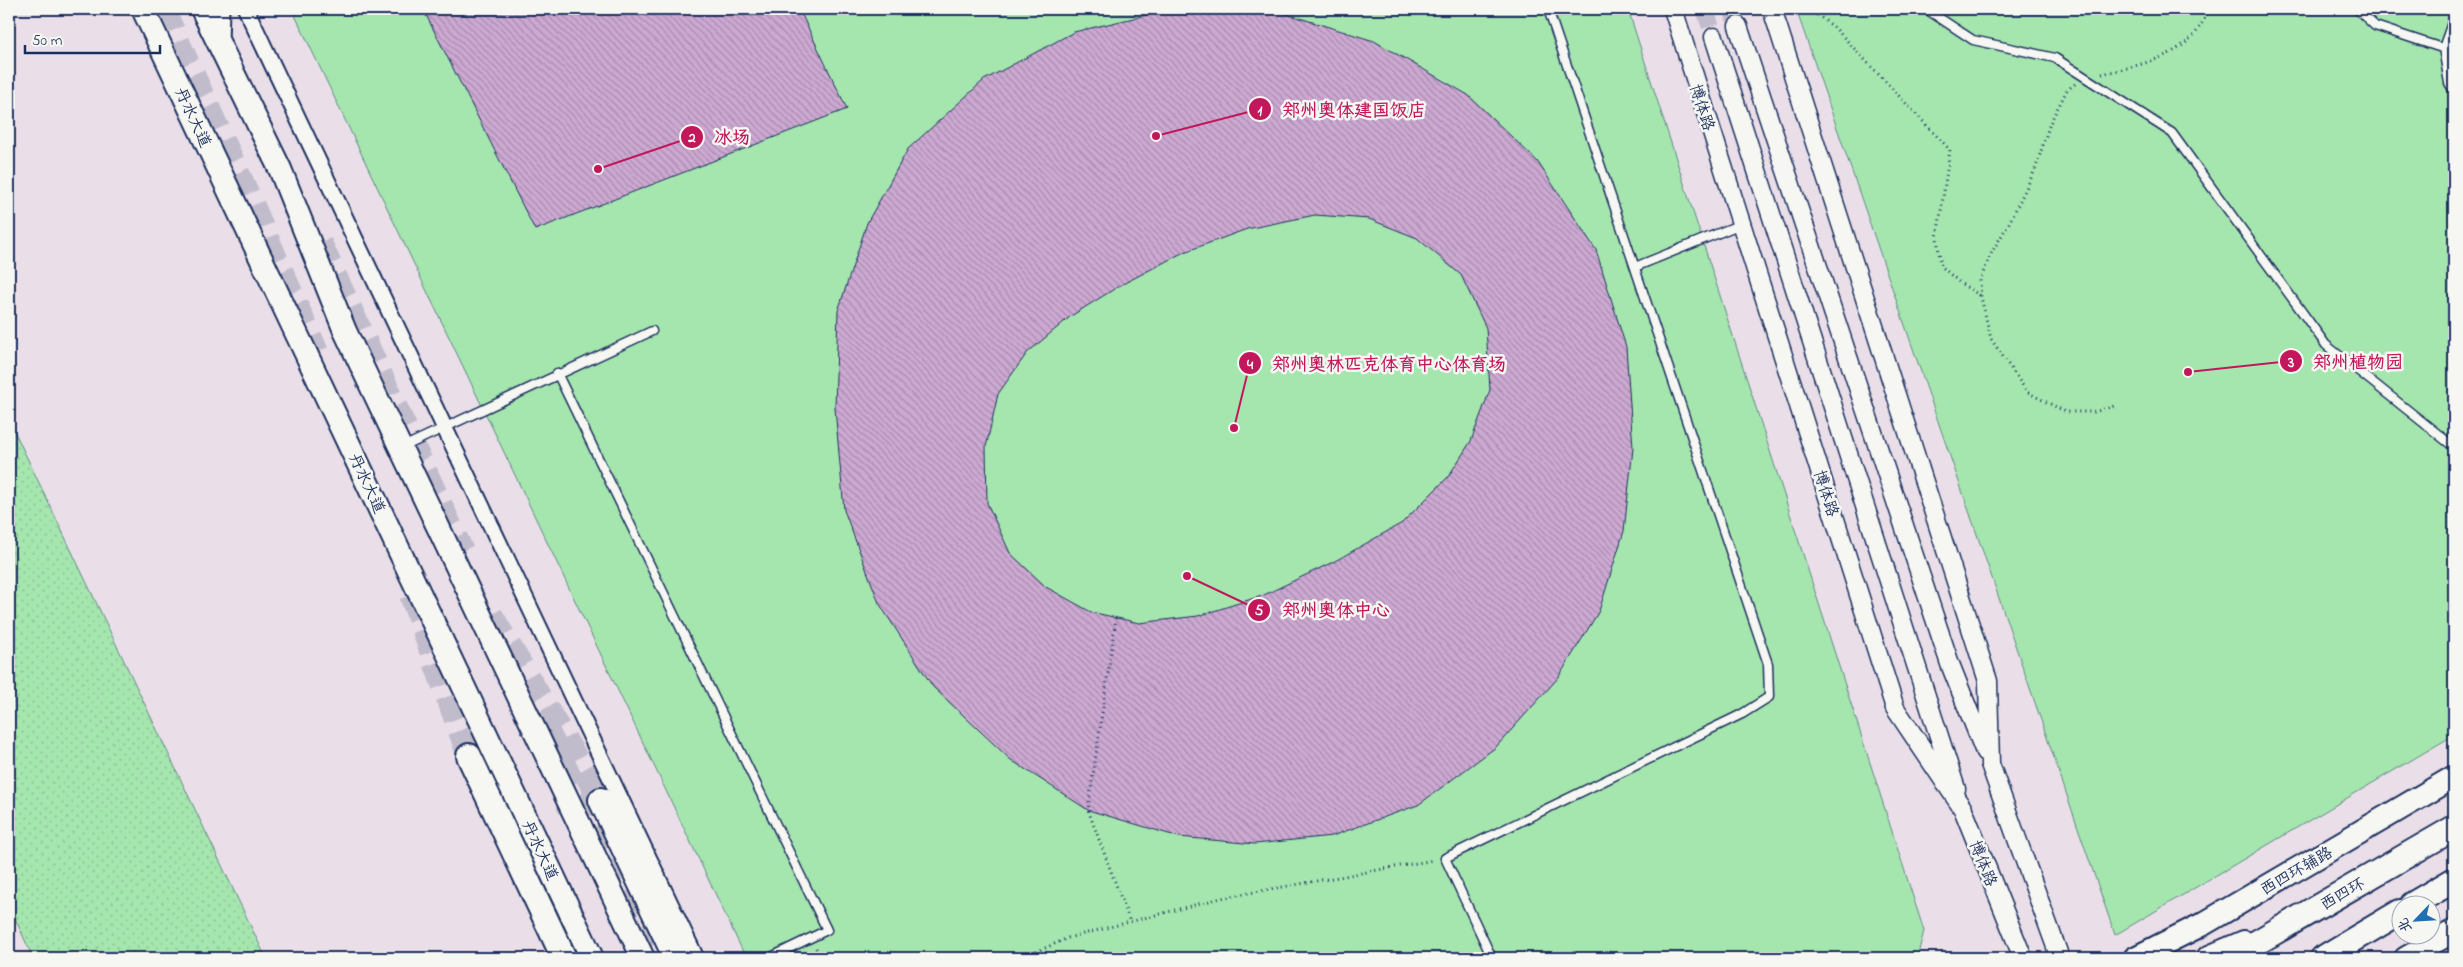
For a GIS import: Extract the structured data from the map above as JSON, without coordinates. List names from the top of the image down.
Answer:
{
  "streets": {
    "highway": ["西四环"],
    "main road": ["丹水大道", "西四环辅路"],
    "street": ["博体路"]
  },
  "places": [
    "郑州奥体建国饭店",
    "冰场",
    "郑州植物园",
    "郑州奥林匹克体育中心体育场",
    "郑州奥体中心"
  ],
  "scale_bar": "50 m",
  "north": "bottom left"
}
